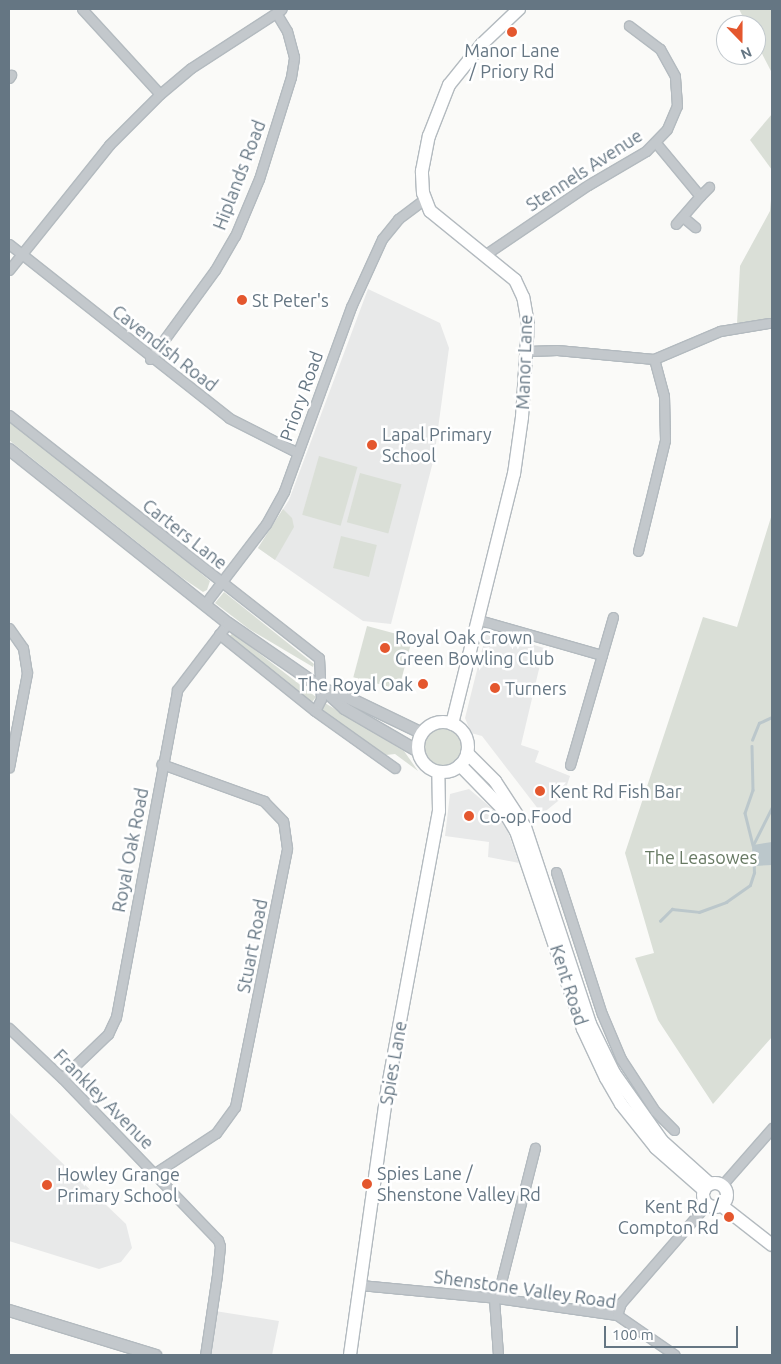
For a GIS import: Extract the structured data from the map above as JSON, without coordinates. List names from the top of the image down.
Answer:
{
  "streets": {
    "main road": ["Manor Lane", "Kent Road", "Spies Lane"],
    "street": [
      "Stennels Avenue",
      "Hiplands Road",
      "Cavendish Road",
      "Priory Road",
      "Carters Lane",
      "Royal Oak Road",
      "Stuart Road",
      "Frankley Avenue",
      "Shenstone Valley Road"
    ]
  },
  "crossings": [
    ["Stennels Avenue", "Manor Lane"],
    ["Hiplands Road", "Cavendish Road"],
    ["Cavendish Road", "Priory Road"],
    ["Manor Lane", "Priory Road"],
    ["Manor Lane", "Kent Road"],
    ["Manor Lane", "Spies Lane"],
    ["Priory Road", "Carters Lane"],
    ["Royal Oak Road", "Stuart Road"],
    ["Royal Oak Road", "Frankley Avenue"],
    ["Stuart Road", "Frankley Avenue"],
    ["Kent Road", "Spies Lane"],
    ["Spies Lane", "Shenstone Valley Road"]
  ],
  "parks": ["The Leasowes"],
  "places": [
    "Manor Lane / Priory Rd",
    "St Peter's",
    "Lapal Primary School",
    "Royal Oak Crown Green Bowling Club",
    "The Royal Oak",
    "Turners",
    "Kent Rd Fish Bar",
    "Co-op Food",
    "Spies Lane / Shenstone Valley Rd",
    "Howley Grange Primary School",
    "Kent Rd / Compton Rd"
  ],
  "scale_bar": "100 m",
  "north": "bottom"
}
